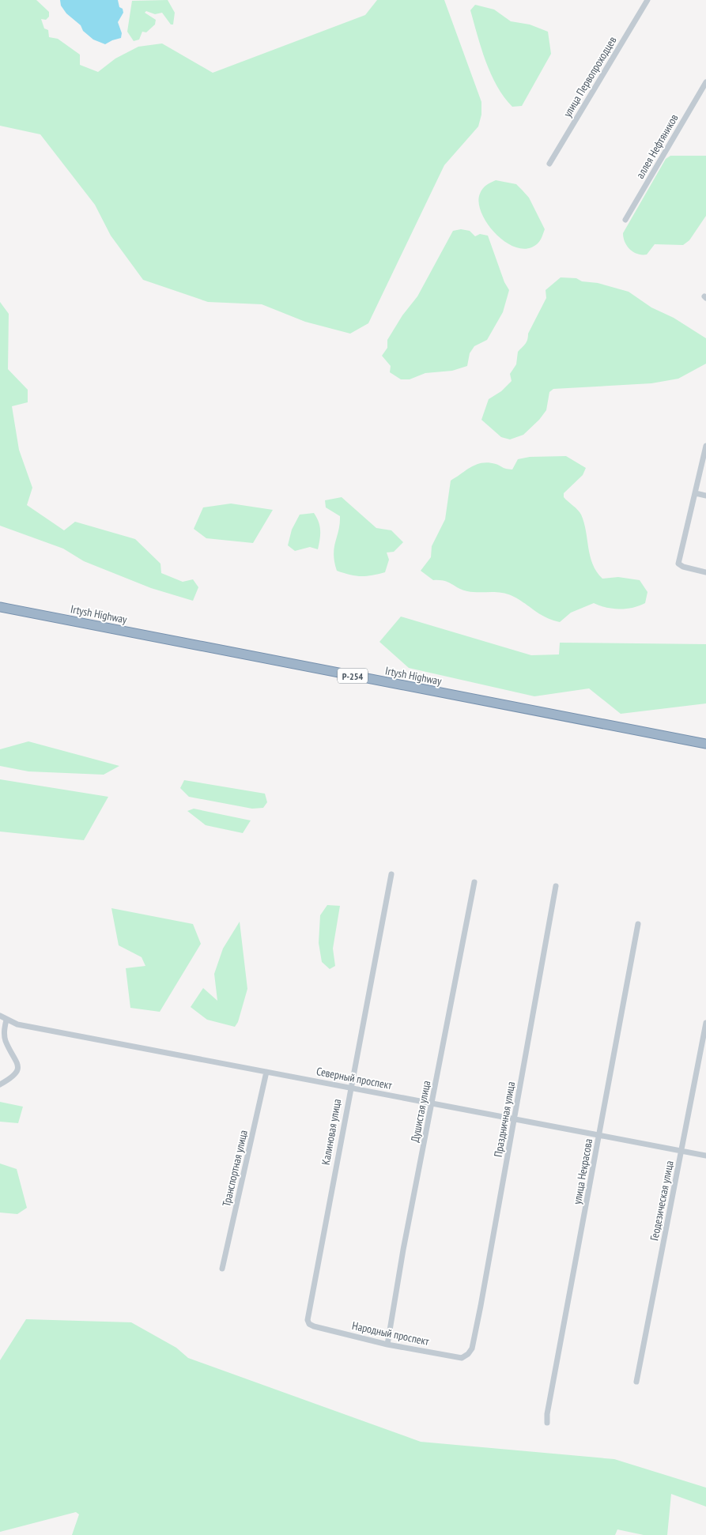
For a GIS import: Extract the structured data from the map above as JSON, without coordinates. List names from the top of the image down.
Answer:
{
  "streets": {
    "highway": ["Irtysh Highway", "Р-254"],
    "street": [
      "улица Первопроходцев",
      "аллея Нефтяников",
      "Северный проспект",
      "Душистая улица",
      "Праздничная улица",
      "Калиновая улица",
      "Транспортная улица",
      "улица Некрасова",
      "Геодезическая улица",
      "Народный проспект"
    ]
  },
  "crossings": [
    ["Северный проспект", "Душистая улица"],
    ["Северный проспект", "Праздничная улица"],
    ["Северный проспект", "Калиновая улица"],
    ["Северный проспект", "Транспортная улица"],
    ["Северный проспект", "улица Некрасова"],
    ["Северный проспект", "Геодезическая улица"],
    ["Душистая улица", "Народный проспект"],
    ["Праздничная улица", "Народный проспект"],
    ["Калиновая улица", "Народный проспект"]
  ]
}
